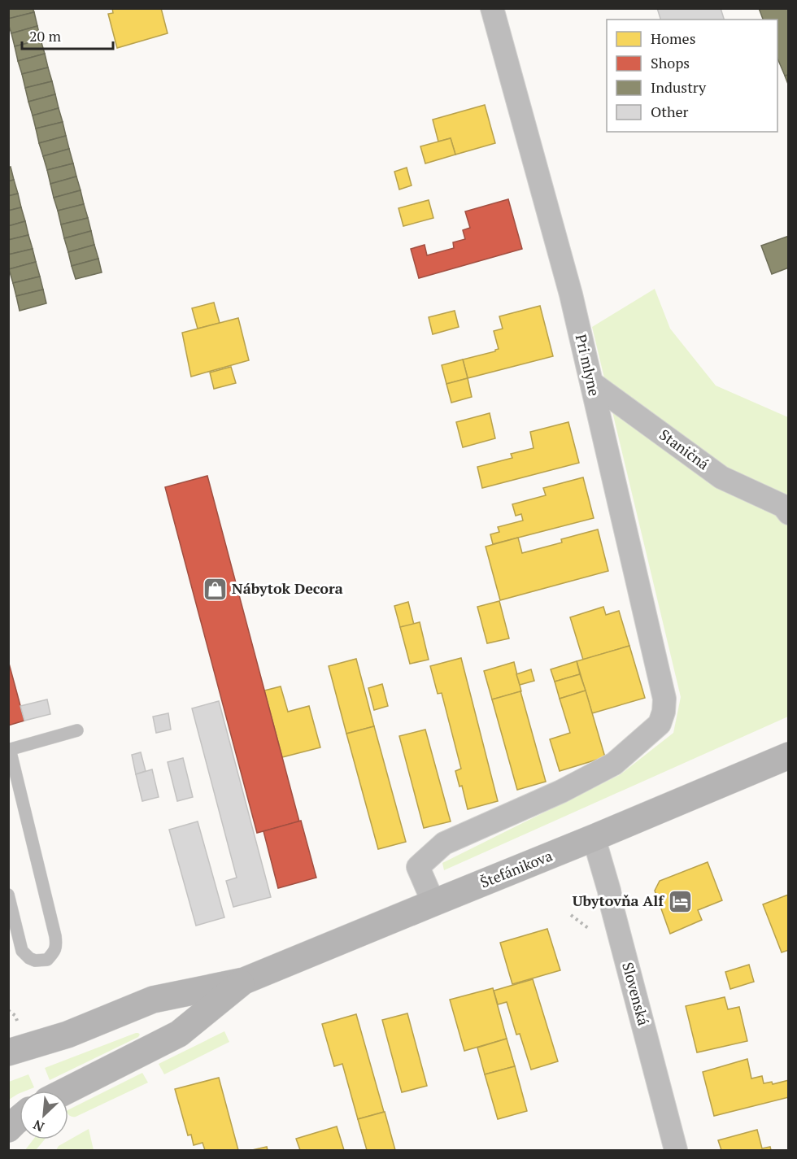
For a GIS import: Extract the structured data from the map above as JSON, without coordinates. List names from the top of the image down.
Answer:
{
  "streets": {
    "main road": ["Štefánikova"],
    "street": ["Pri mlyne", "Staničná", "Slovenská"]
  },
  "crossings": [
    ["Pri mlyne", "Staničná"],
    ["Pri mlyne", "Štefánikova"],
    ["Štefánikova", "Slovenská"]
  ],
  "places": {
    "shop": ["Nábytok Decora"],
    "hotel": ["Ubytovňa Alf"]
  },
  "legend": [
    "Homes",
    "Shops",
    "Industry",
    "Other"
  ],
  "scale_bar": "20 m",
  "north": "bottom left"
}
